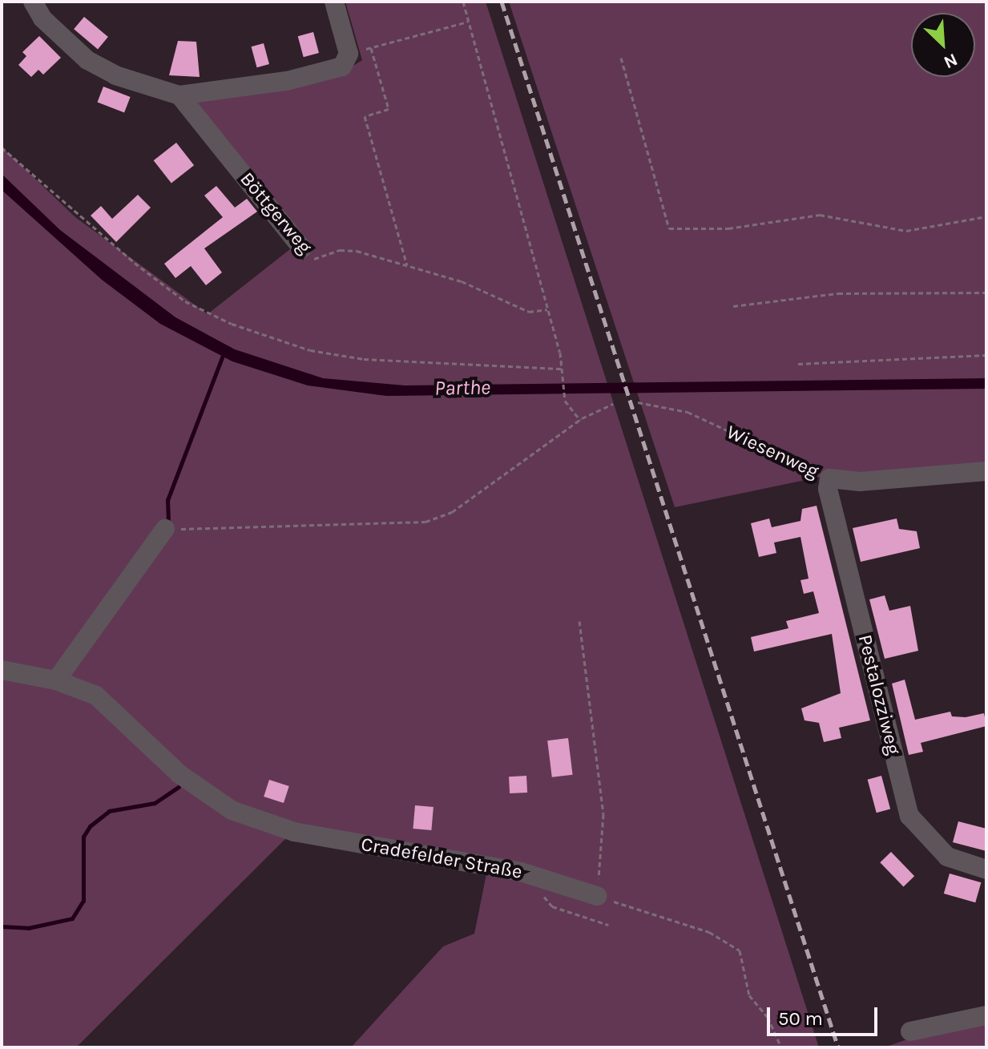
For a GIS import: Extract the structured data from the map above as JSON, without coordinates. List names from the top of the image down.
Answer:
{
  "streets": {
    "street": [
      "Böttgerweg",
      "Wiesenweg",
      "Pestalozziweg",
      "Cradefelder Straße"
    ]
  },
  "crossings": [
    ["Wiesenweg", "Pestalozziweg"]
  ],
  "water": ["Parthe"],
  "scale_bar": "50 m",
  "north": "bottom right"
}
